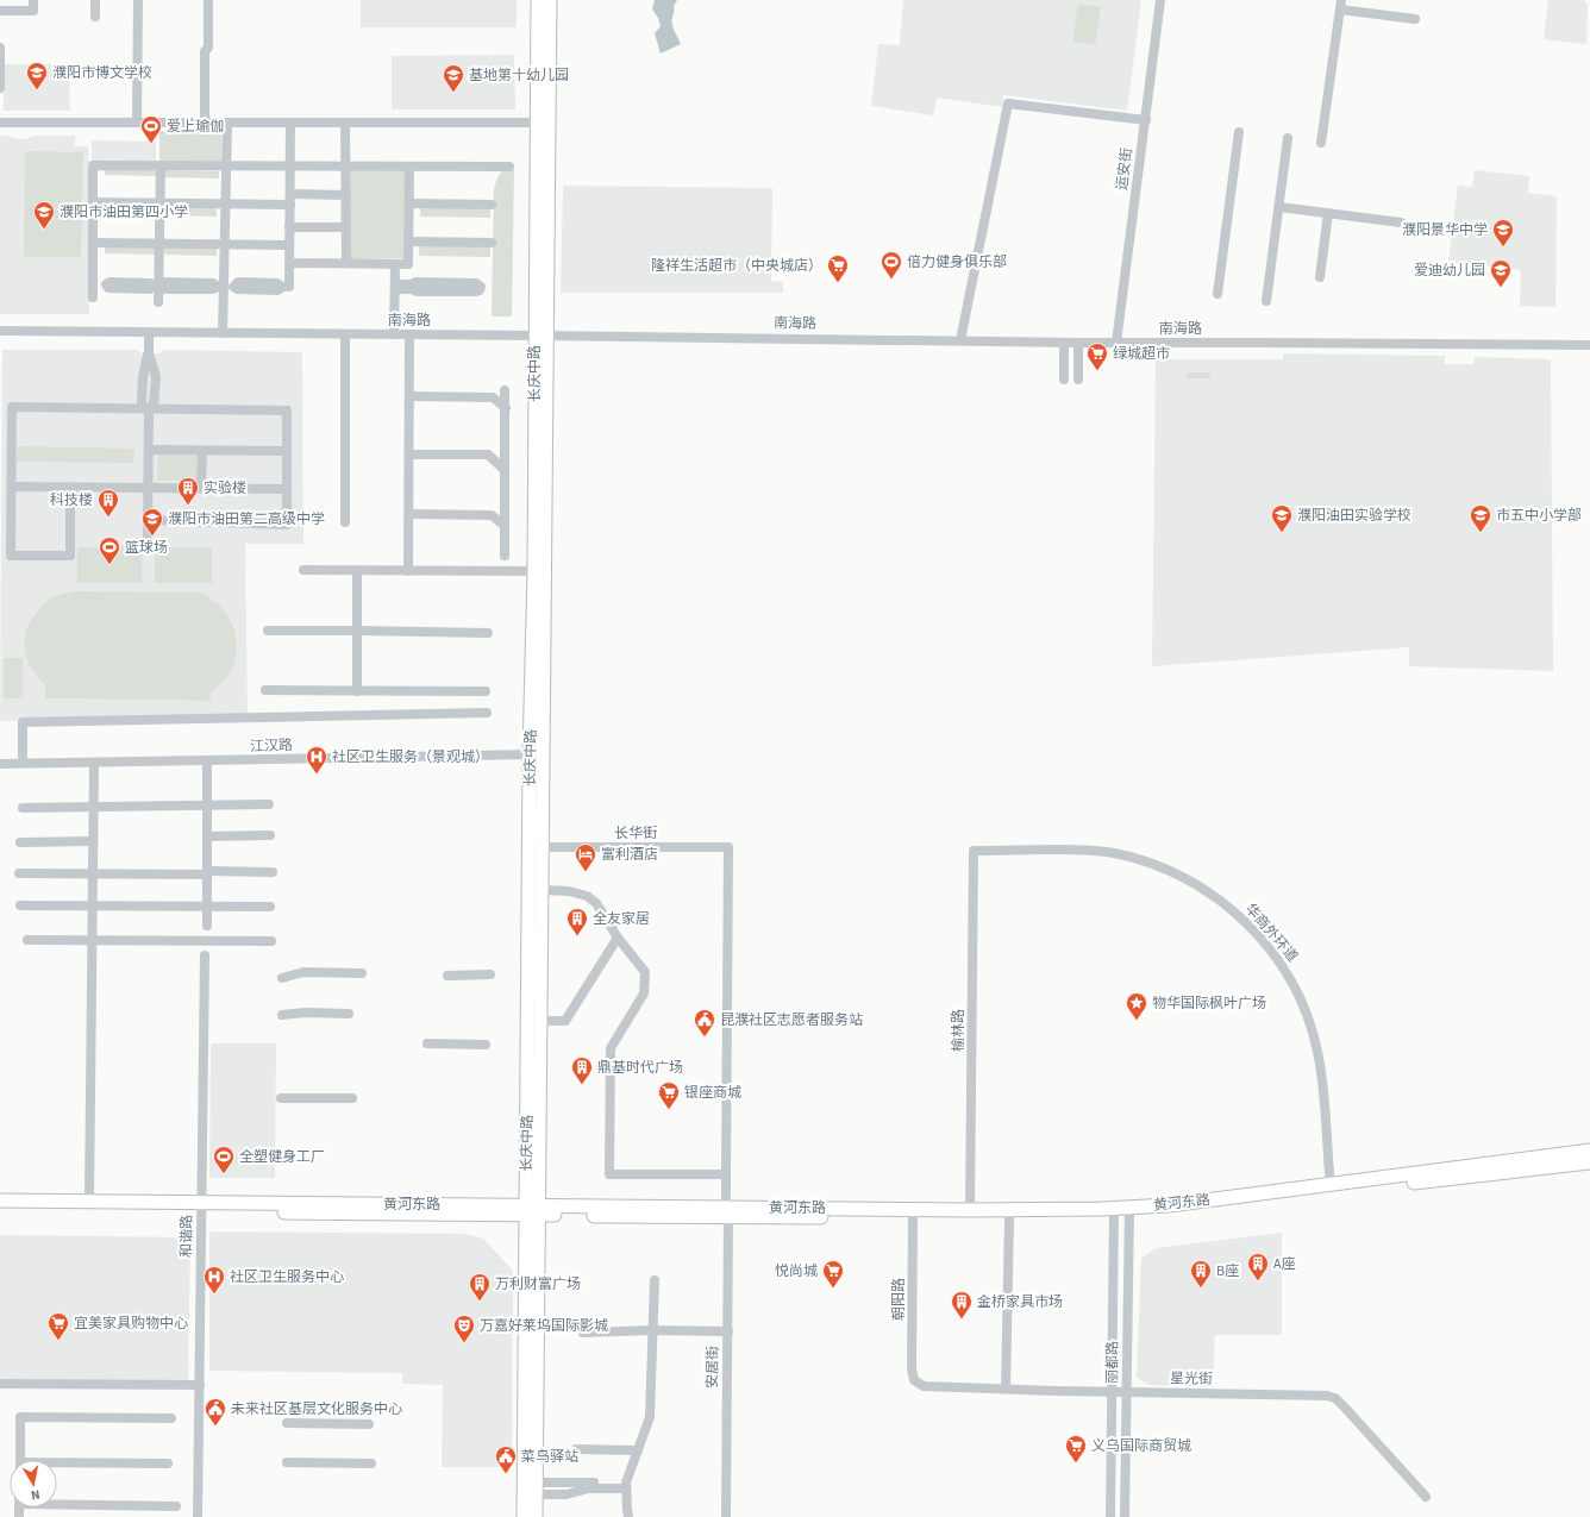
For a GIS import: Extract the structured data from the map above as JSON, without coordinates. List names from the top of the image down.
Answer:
{
  "streets": {
    "main road": ["长庆中路", "黄河东路"],
    "street": [
      "运安街",
      "南海路",
      "江汉路",
      "长华街",
      "华商外环道",
      "榆林路",
      "和谐路",
      "朝阳路",
      "丽都路",
      "安居街",
      "星光街"
    ]
  },
  "crossings": [
    ["运安街", "南海路"],
    ["南海路", "长庆中路"],
    ["长庆中路", "江汉路"],
    ["长庆中路", "长华街"],
    ["长庆中路", "黄河东路"],
    ["华商外环道", "榆林路"],
    ["华商外环道", "黄河东路"],
    ["榆林路", "黄河东路"],
    ["黄河东路", "和谐路"],
    ["黄河东路", "朝阳路"],
    ["黄河东路", "丽都路"],
    ["黄河东路", "安居街"],
    ["朝阳路", "星光街"],
    ["丽都路", "星光街"]
  ],
  "places": {
    "school or university": [
      "濮阳市博文学校",
      "基地第十幼儿园",
      "濮阳市油田第四小学",
      "濮阳景华中学",
      "爱迪幼儿园",
      "濮阳油田实验学校",
      "市五中小学部",
      "濮阳市油田第二高级中学"
    ],
    "sports": [
      "爱上瑜伽",
      "倍力健身俱乐部",
      "篮球场",
      "全塑健身工厂"
    ],
    "supermarket": [
      "隆祥生活超市（中央城店）",
      "绿城超市",
      "银座商城",
      "悦尚城",
      "宜美家具购物中心",
      "义乌国际商贸城"
    ],
    "building": [
      "实验楼",
      "科技楼",
      "全友家居",
      "鼎基时代广场",
      "A座",
      "B座",
      "万利财富广场",
      "金桥家具市场"
    ],
    "hospital": ["社区卫生服务（景观城）", "社区卫生服务中心"],
    "hotel": ["富利酒店"],
    "place": ["物华国际枫叶广场"],
    "public building": ["昆濮社区志愿者服务站", "未来社区基层文化服务中心", "菜鸟驿站"],
    "theatre": ["万嘉好莱坞国际影城"]
  },
  "north": "bottom"
}
